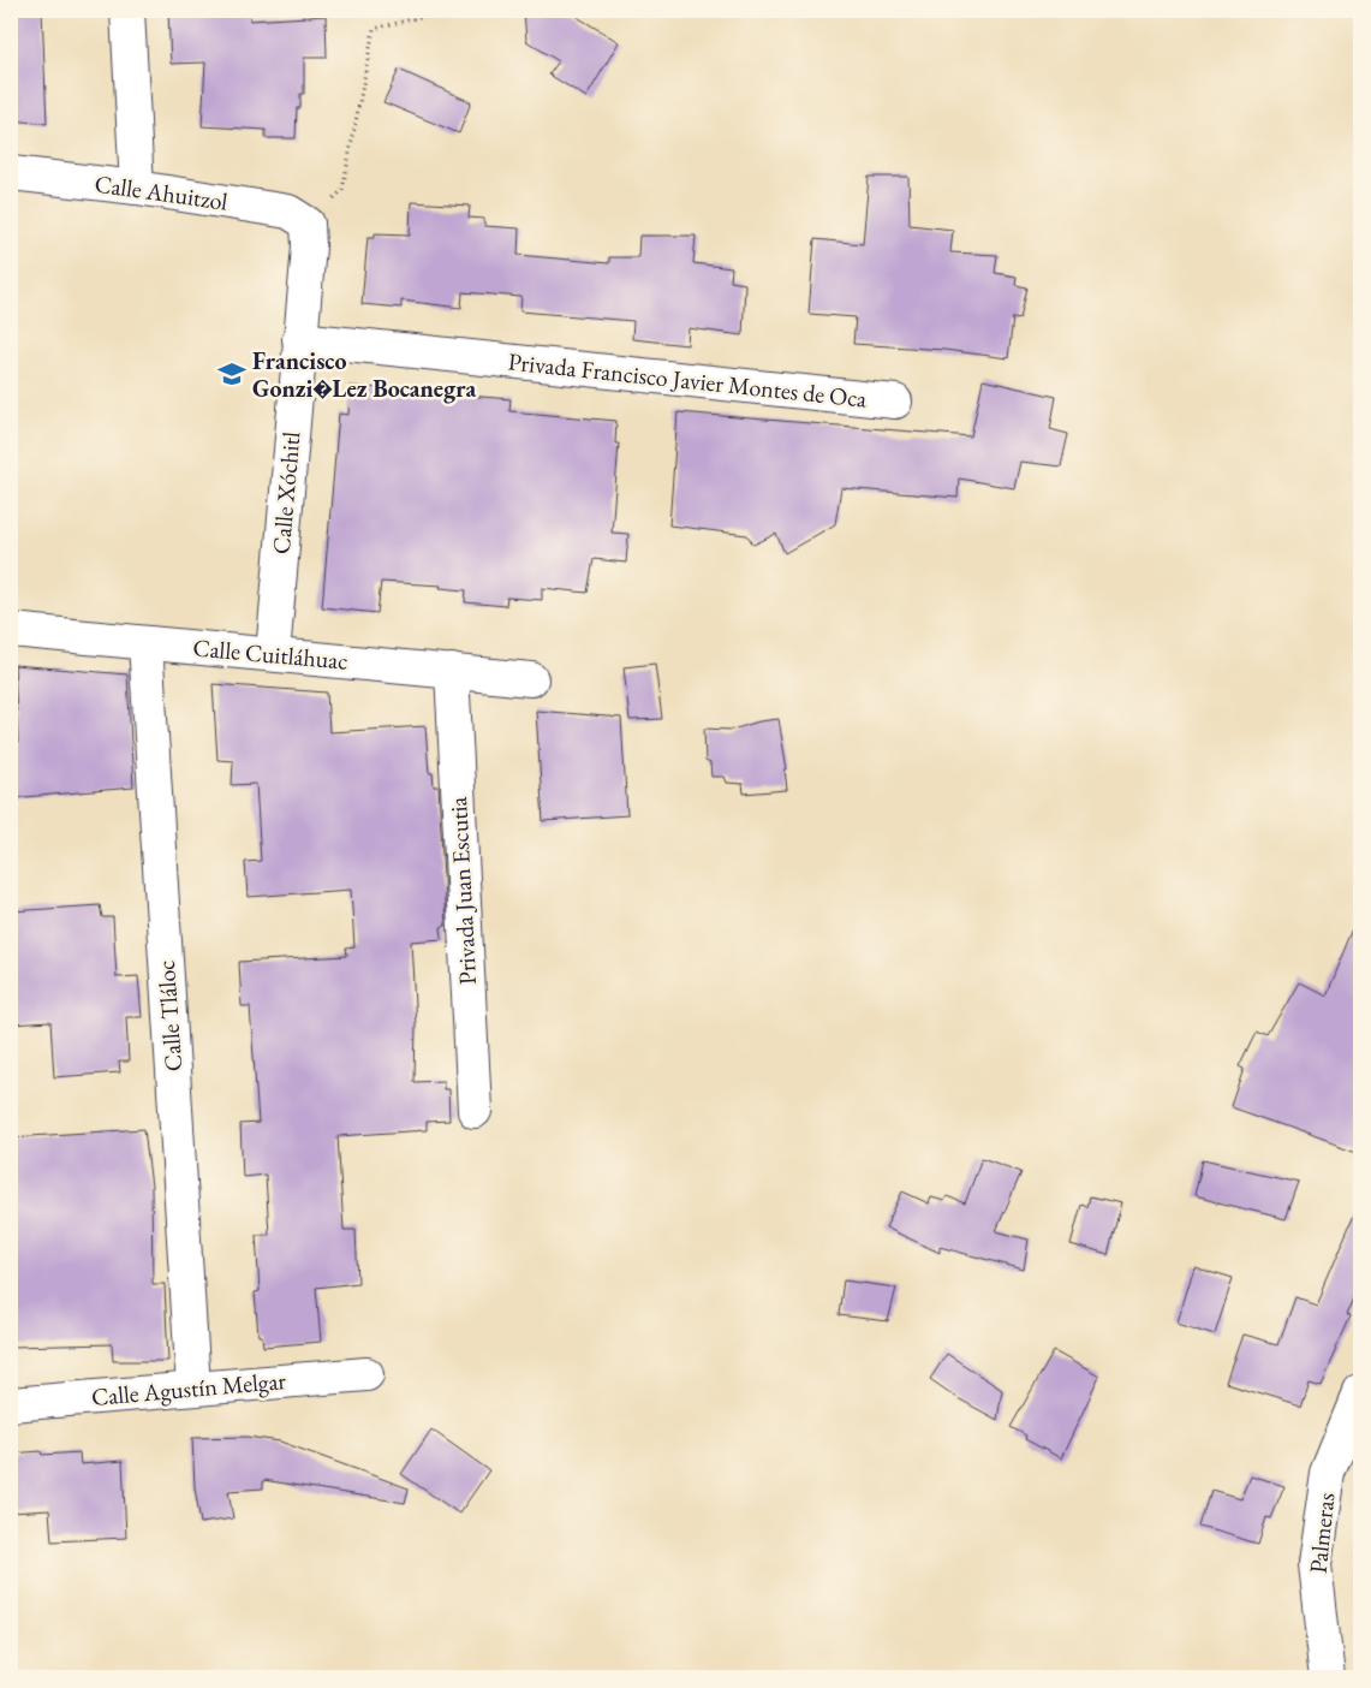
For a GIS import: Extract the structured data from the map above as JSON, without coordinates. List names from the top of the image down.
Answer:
{
  "streets": {
    "street": [
      "Calle Ahuitzol",
      "Privada Francisco Javier Montes de Oca",
      "Calle Xóchitl",
      "Calle Cuitláhuac",
      "Privada Juan Escutia",
      "Calle Tláloc",
      "Calle Agustín Melgar",
      "Palmeras"
    ]
  },
  "crossings": [
    ["Calle Ahuitzol", "Calle Xóchitl"],
    ["Privada Francisco Javier Montes de Oca", "Calle Xóchitl"],
    ["Calle Xóchitl", "Calle Cuitláhuac"],
    ["Calle Cuitláhuac", "Privada Juan Escutia"],
    ["Calle Cuitláhuac", "Calle Tláloc"],
    ["Calle Tláloc", "Calle Agustín Melgar"]
  ],
  "places": {
    "school or university": ["Francisco Gonzi�Lez Bocanegra"]
  }
}
